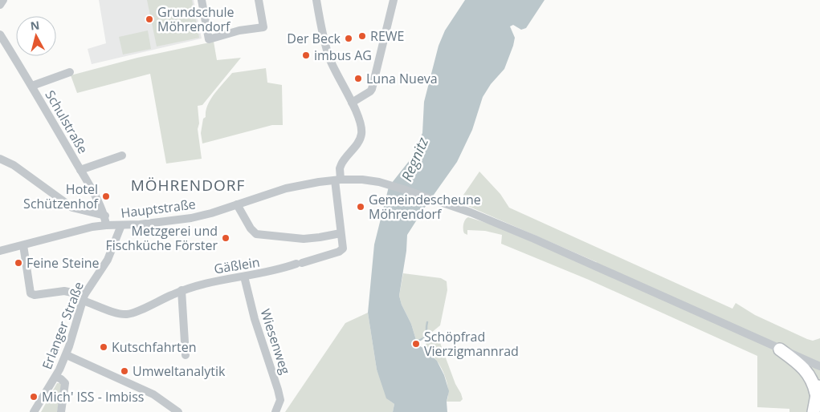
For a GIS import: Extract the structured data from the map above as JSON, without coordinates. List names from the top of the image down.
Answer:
{
  "streets": {
    "street": [
      "Schulstraße",
      "Hauptstraße",
      "Gäßlein",
      "Erlanger Straße",
      "Wiesenweg"
    ]
  },
  "crossings": [
    ["Schulstraße", "Hauptstraße"],
    ["Hauptstraße", "Gäßlein"],
    ["Hauptstraße", "Erlanger Straße"],
    ["Gäßlein", "Erlanger Straße"],
    ["Gäßlein", "Wiesenweg"]
  ],
  "districts": ["MÖHRENDORF"],
  "water": ["Regnitz"],
  "places": [
    "Grundschule Möhrendorf",
    "REWE",
    "Der Beck",
    "imbus AG",
    "Luna Nueva",
    "Hotel Schützenhof",
    "Gemeindescheune Möhrendorf",
    "Metzgerei und Fischküche Förster",
    "Feine Steine",
    "Schöpfrad Vierzigmannrad",
    "Kutschfahrten",
    "Umweltanalytik",
    "Mich' ISS - Imbiss"
  ],
  "north": "top"
}
